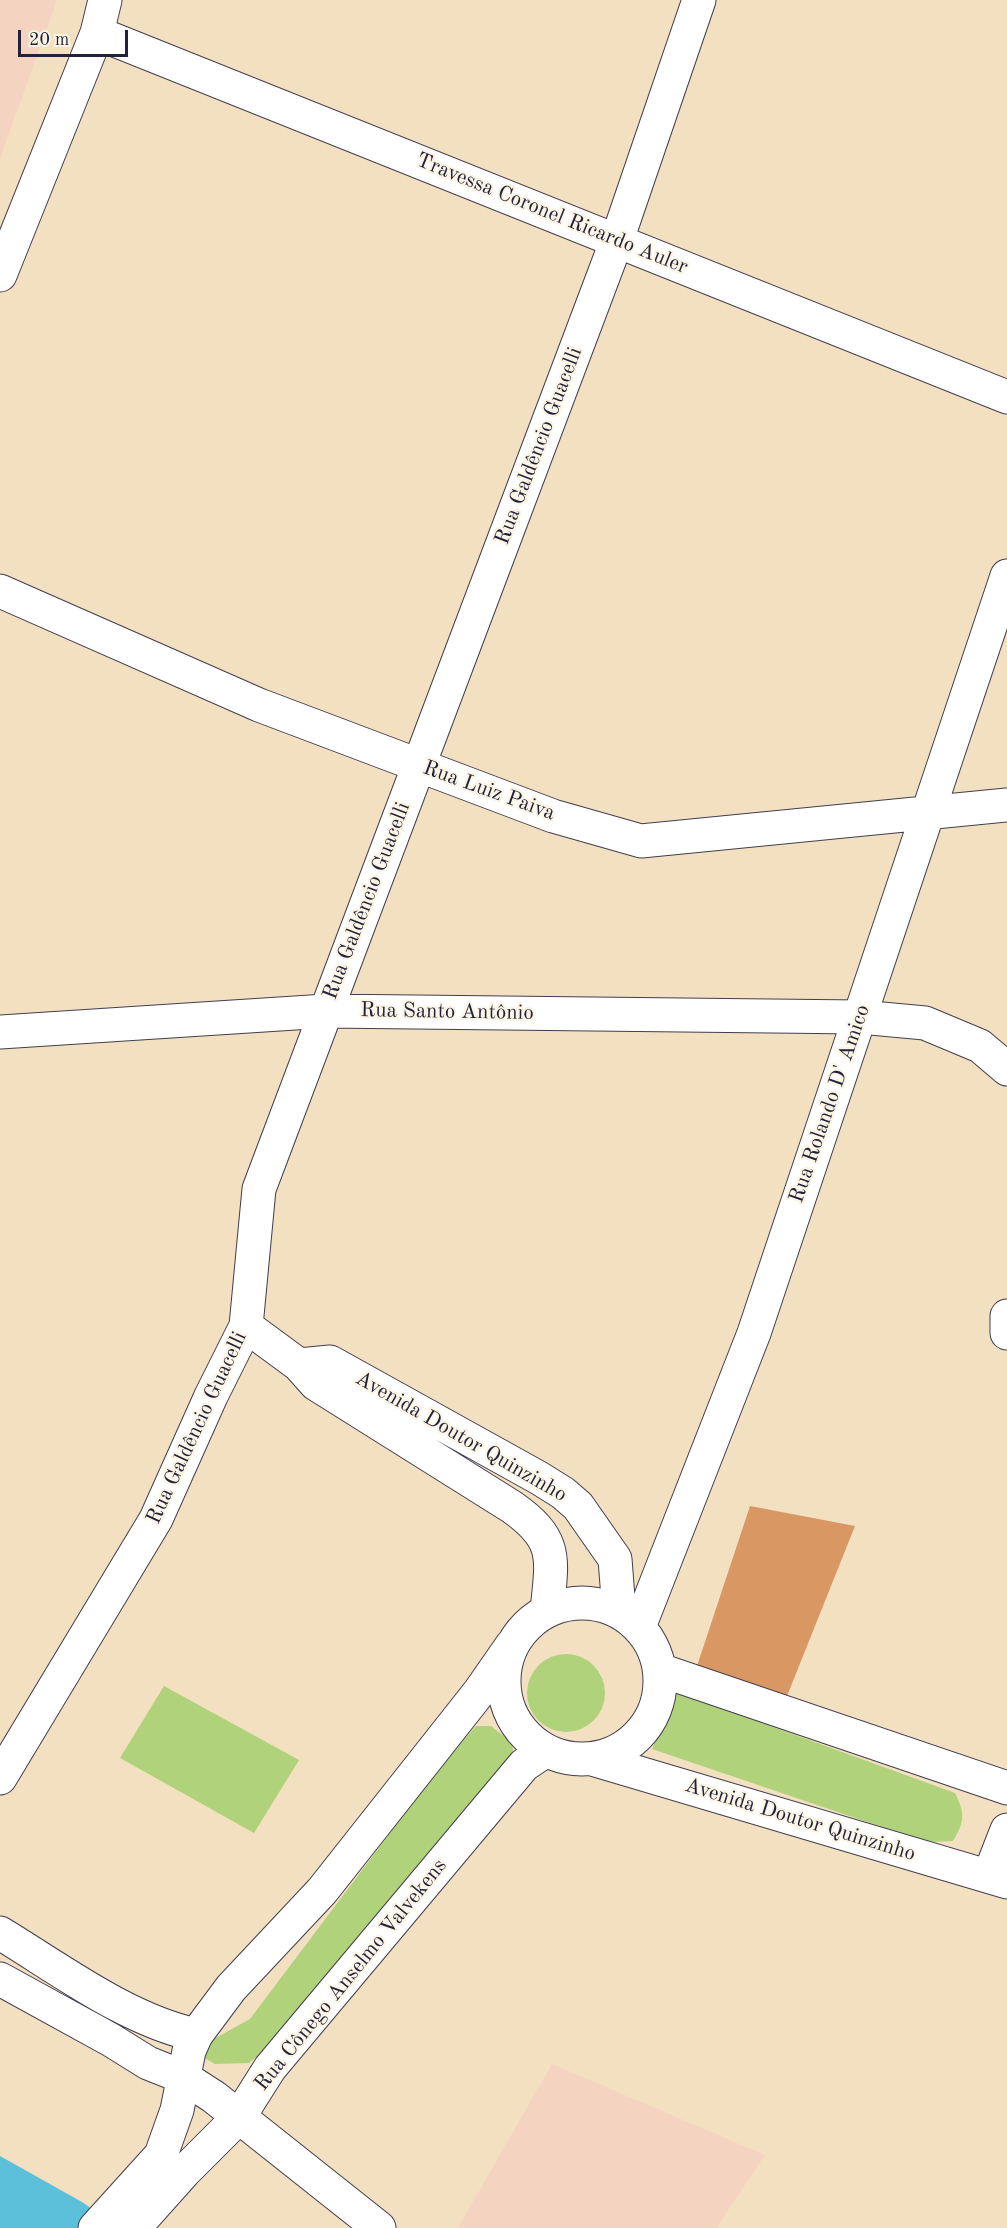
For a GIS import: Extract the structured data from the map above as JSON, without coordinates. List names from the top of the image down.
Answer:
{
  "streets": {
    "street": [
      "Travessa Coronel Ricardo Auler",
      "Rua Galdêncio Guacelli",
      "Rua Luiz Paiva",
      "Rua Santo Antônio",
      "Rua Rolando D' Amico",
      "Avenida Doutor Quinzinho",
      "Rua Cônego Anselmo Valvekens"
    ]
  },
  "crossings": [
    ["Travessa Coronel Ricardo Auler", "Rua Galdêncio Guacelli"],
    ["Rua Galdêncio Guacelli", "Rua Luiz Paiva"],
    ["Rua Galdêncio Guacelli", "Rua Santo Antônio"],
    ["Rua Galdêncio Guacelli", "Avenida Doutor Quinzinho"],
    ["Rua Luiz Paiva", "Rua Rolando D' Amico"],
    ["Rua Santo Antônio", "Rua Rolando D' Amico"],
    ["Rua Rolando D' Amico", "Avenida Doutor Quinzinho"],
    ["Rua Rolando D' Amico", "Rua Cônego Anselmo Valvekens"],
    ["Avenida Doutor Quinzinho", "Rua Cônego Anselmo Valvekens"]
  ],
  "scale_bar": "20 m"
}
